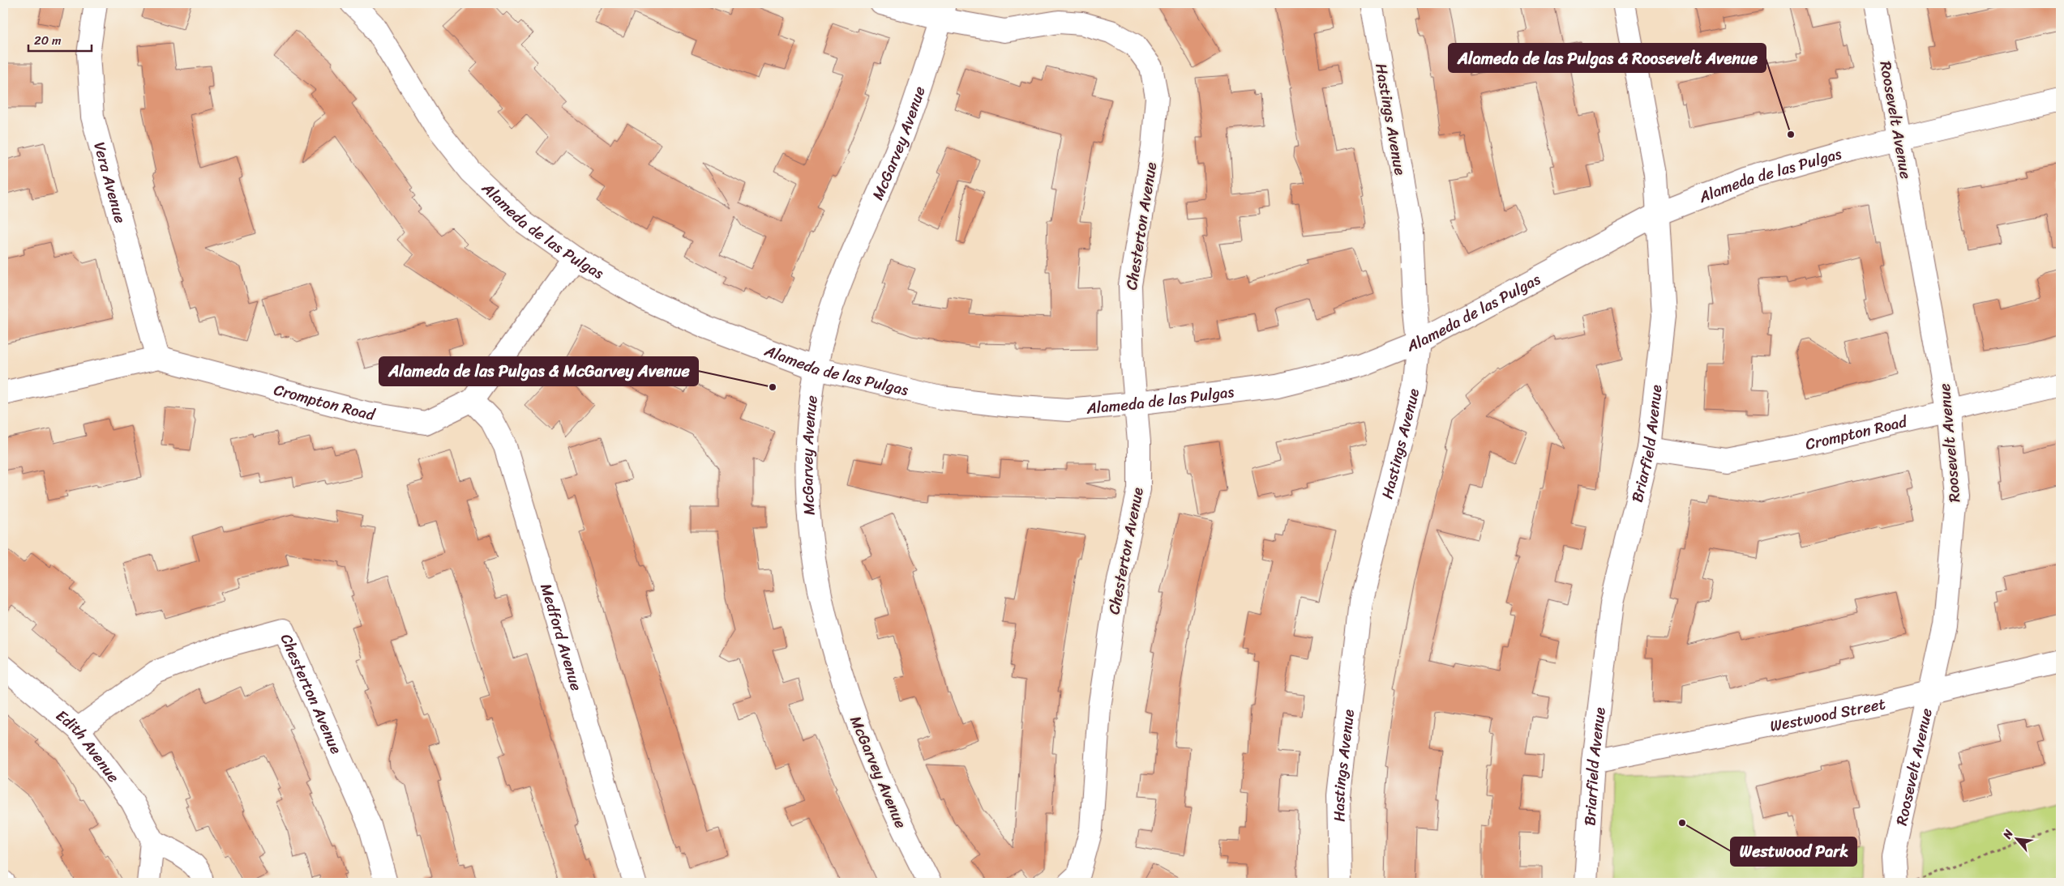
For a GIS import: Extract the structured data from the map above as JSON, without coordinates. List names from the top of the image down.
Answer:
{
  "streets": {
    "street": [
      "Hastings Avenue",
      "Roosevelt Avenue",
      "McGarvey Avenue",
      "Alameda de las Pulgas",
      "Vera Avenue",
      "Chesterton Avenue",
      "Crompton Road",
      "Briarfield Avenue",
      "Medford Avenue",
      "Westwood Street",
      "Edith Avenue"
    ]
  },
  "crossings": [
    ["Hastings Avenue", "Alameda de las Pulgas"],
    ["Roosevelt Avenue", "Alameda de las Pulgas"],
    ["Roosevelt Avenue", "Crompton Road"],
    ["Roosevelt Avenue", "Westwood Street"],
    ["McGarvey Avenue", "Alameda de las Pulgas"],
    ["McGarvey Avenue", "Chesterton Avenue"],
    ["Alameda de las Pulgas", "Chesterton Avenue"],
    ["Alameda de las Pulgas", "Crompton Road"],
    ["Alameda de las Pulgas", "Briarfield Avenue"],
    ["Vera Avenue", "Crompton Road"],
    ["Chesterton Avenue", "Edith Avenue"],
    ["Crompton Road", "Briarfield Avenue"],
    ["Crompton Road", "Medford Avenue"],
    ["Briarfield Avenue", "Westwood Street"]
  ],
  "places": ["Alameda de las Pulgas & Roosevelt Avenue", "Alameda de las Pulgas & McGarvey Avenue", "Westwood Park"],
  "scale_bar": "20 m",
  "north": "top left"
}
